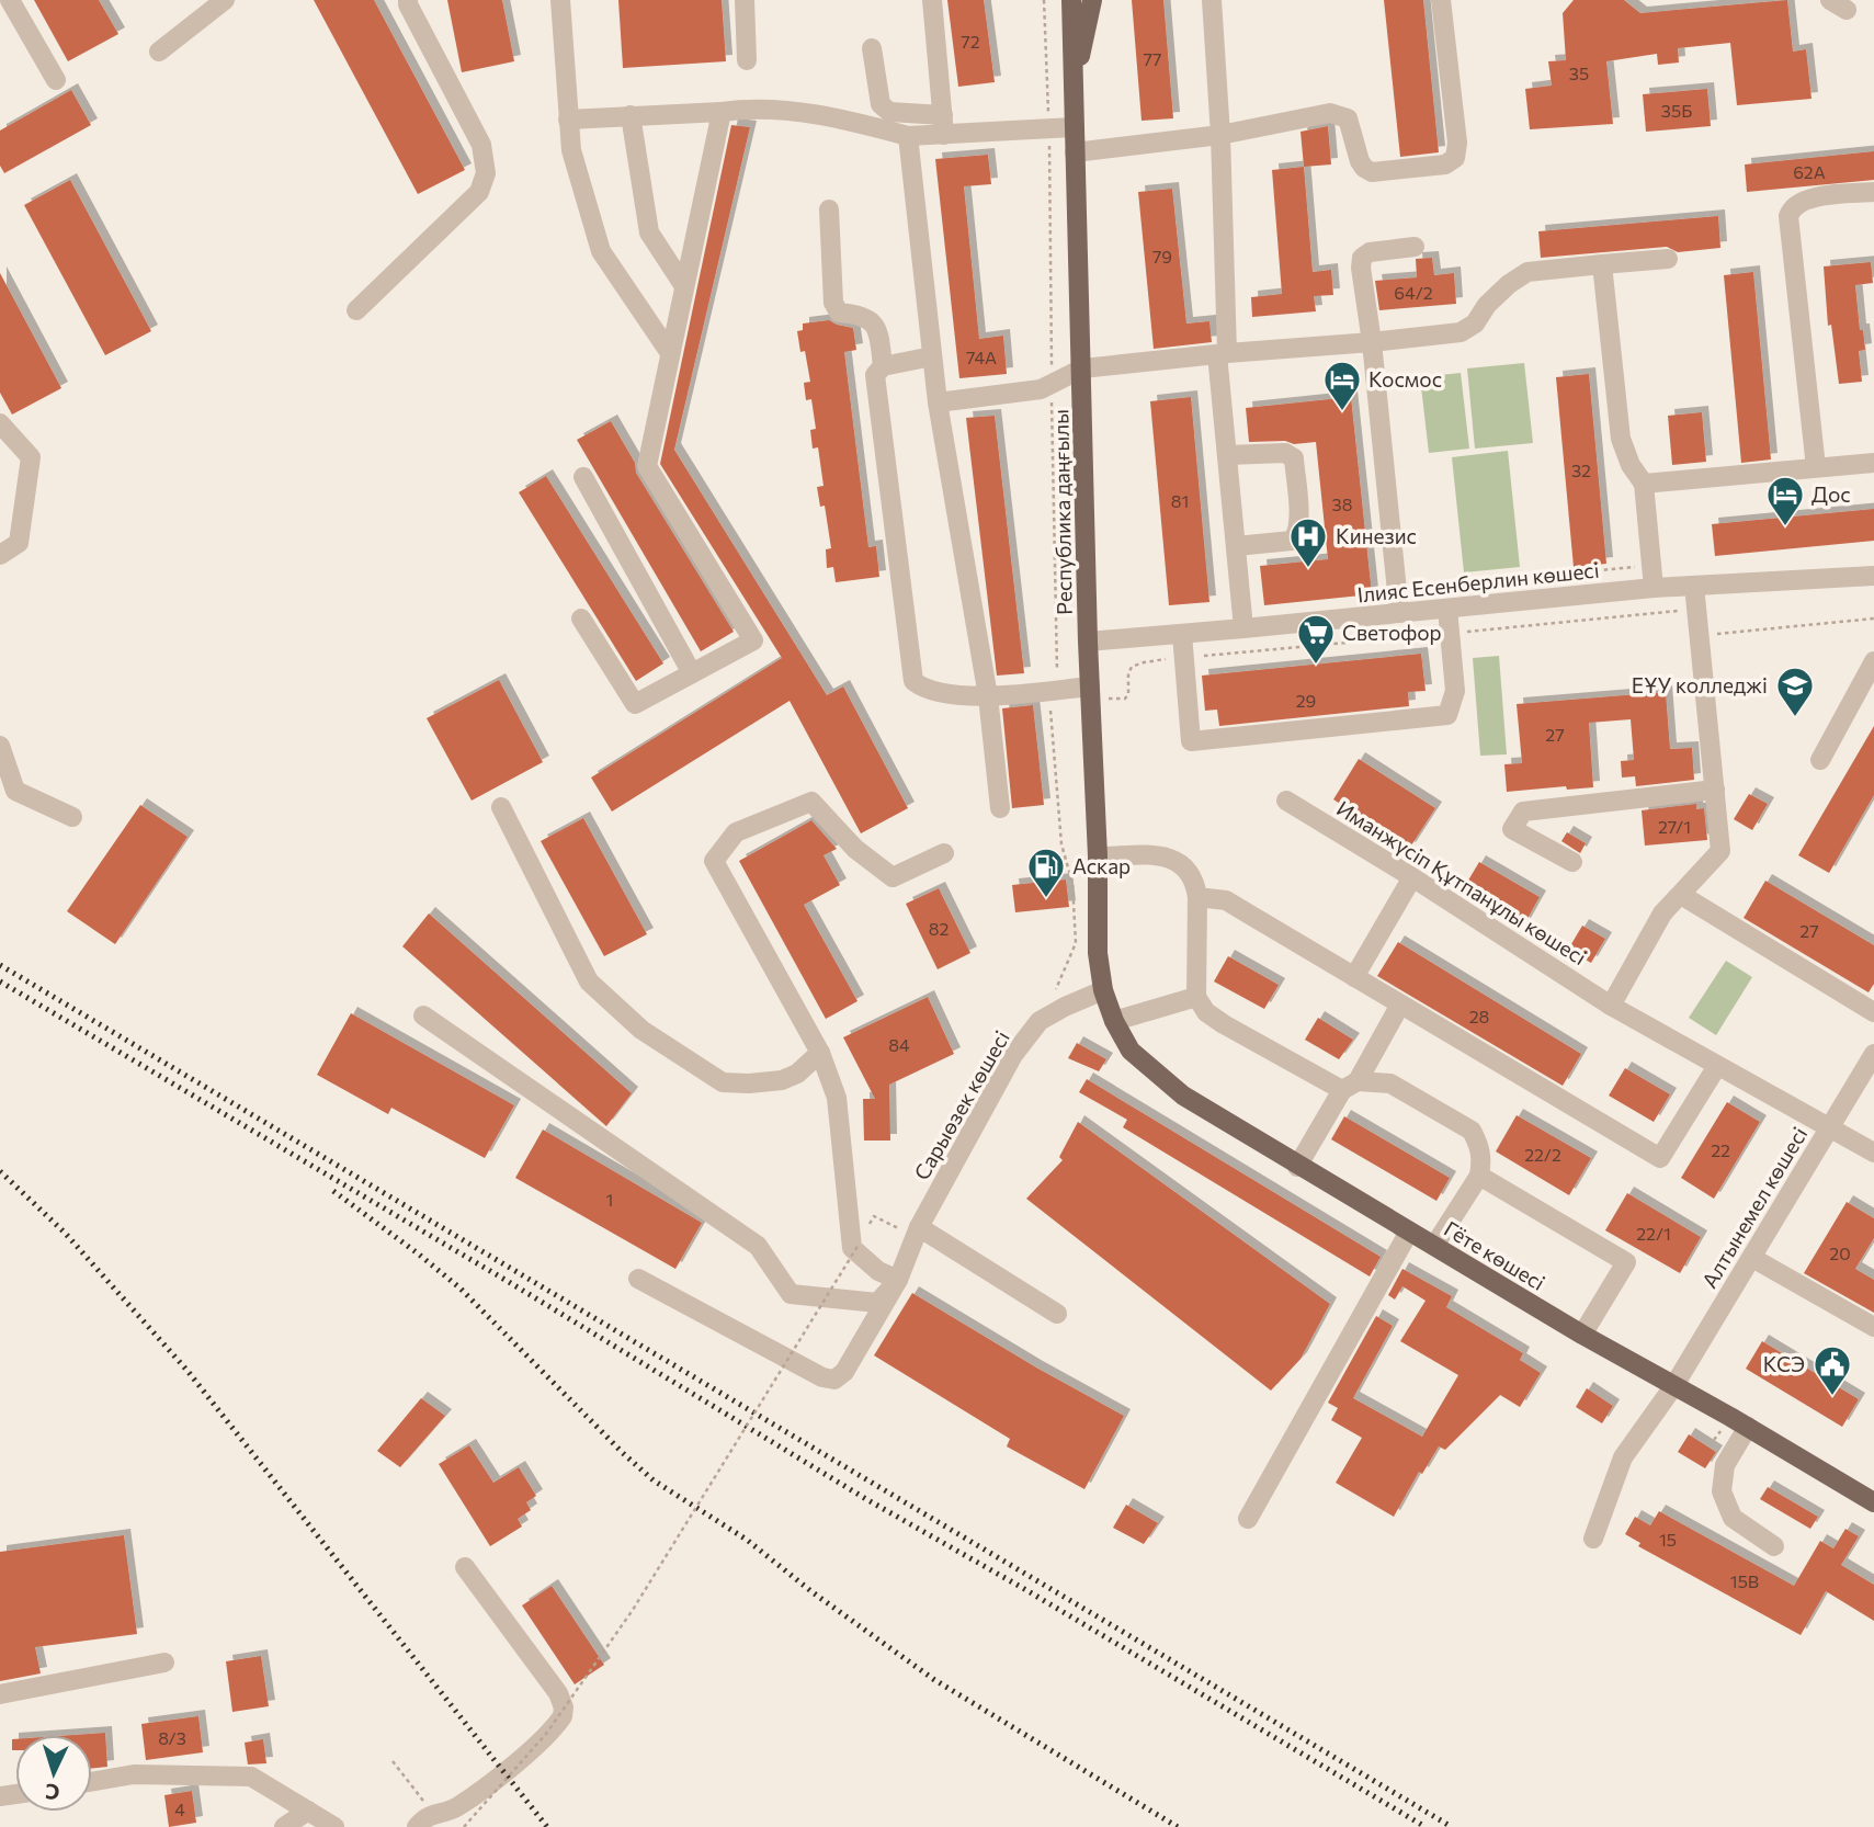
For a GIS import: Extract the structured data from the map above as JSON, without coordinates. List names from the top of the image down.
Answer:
{
  "streets": {
    "main road": ["Республика даңғылы", "Гёте көшесі"],
    "street": [
      "Ілияс Есенберлин көшесі",
      "Иманжүсіп Құтпанұлы көшесі",
      "Сарыөзек көшесі",
      "Алтынемел көшесі"
    ]
  },
  "crossings": [
    ["Республика даңғылы", "Ілияс Есенберлин көшесі"],
    ["Республика даңғылы", "Сарыөзек көшесі"],
    ["Республика даңғылы", "Гёте көшесі"],
    ["Иманжүсіп Құтпанұлы көшесі", "Алтынемел көшесі"],
    ["Алтынемел көшесі", "Гёте көшесі"]
  ],
  "places": {
    "hotel": ["Космос", "Дос"],
    "hospital": ["Кинезис"],
    "supermarket": ["Светофор"],
    "school or university": ["ЕҰУ колледжі"],
    "fuel station": ["Аскар"],
    "public building": ["КСЭ"]
  },
  "house_numbers": [
    "72",
    "77",
    "35",
    "35Б",
    "62А",
    "79",
    "64/2",
    "74А",
    "32",
    "81",
    "38",
    "29",
    "27",
    "27/1",
    "82",
    "27",
    "28",
    "84",
    "22",
    "22/2",
    "1",
    "22/1",
    "20",
    "15",
    "15В",
    "8/3",
    "4"
  ],
  "north": "bottom"
}
